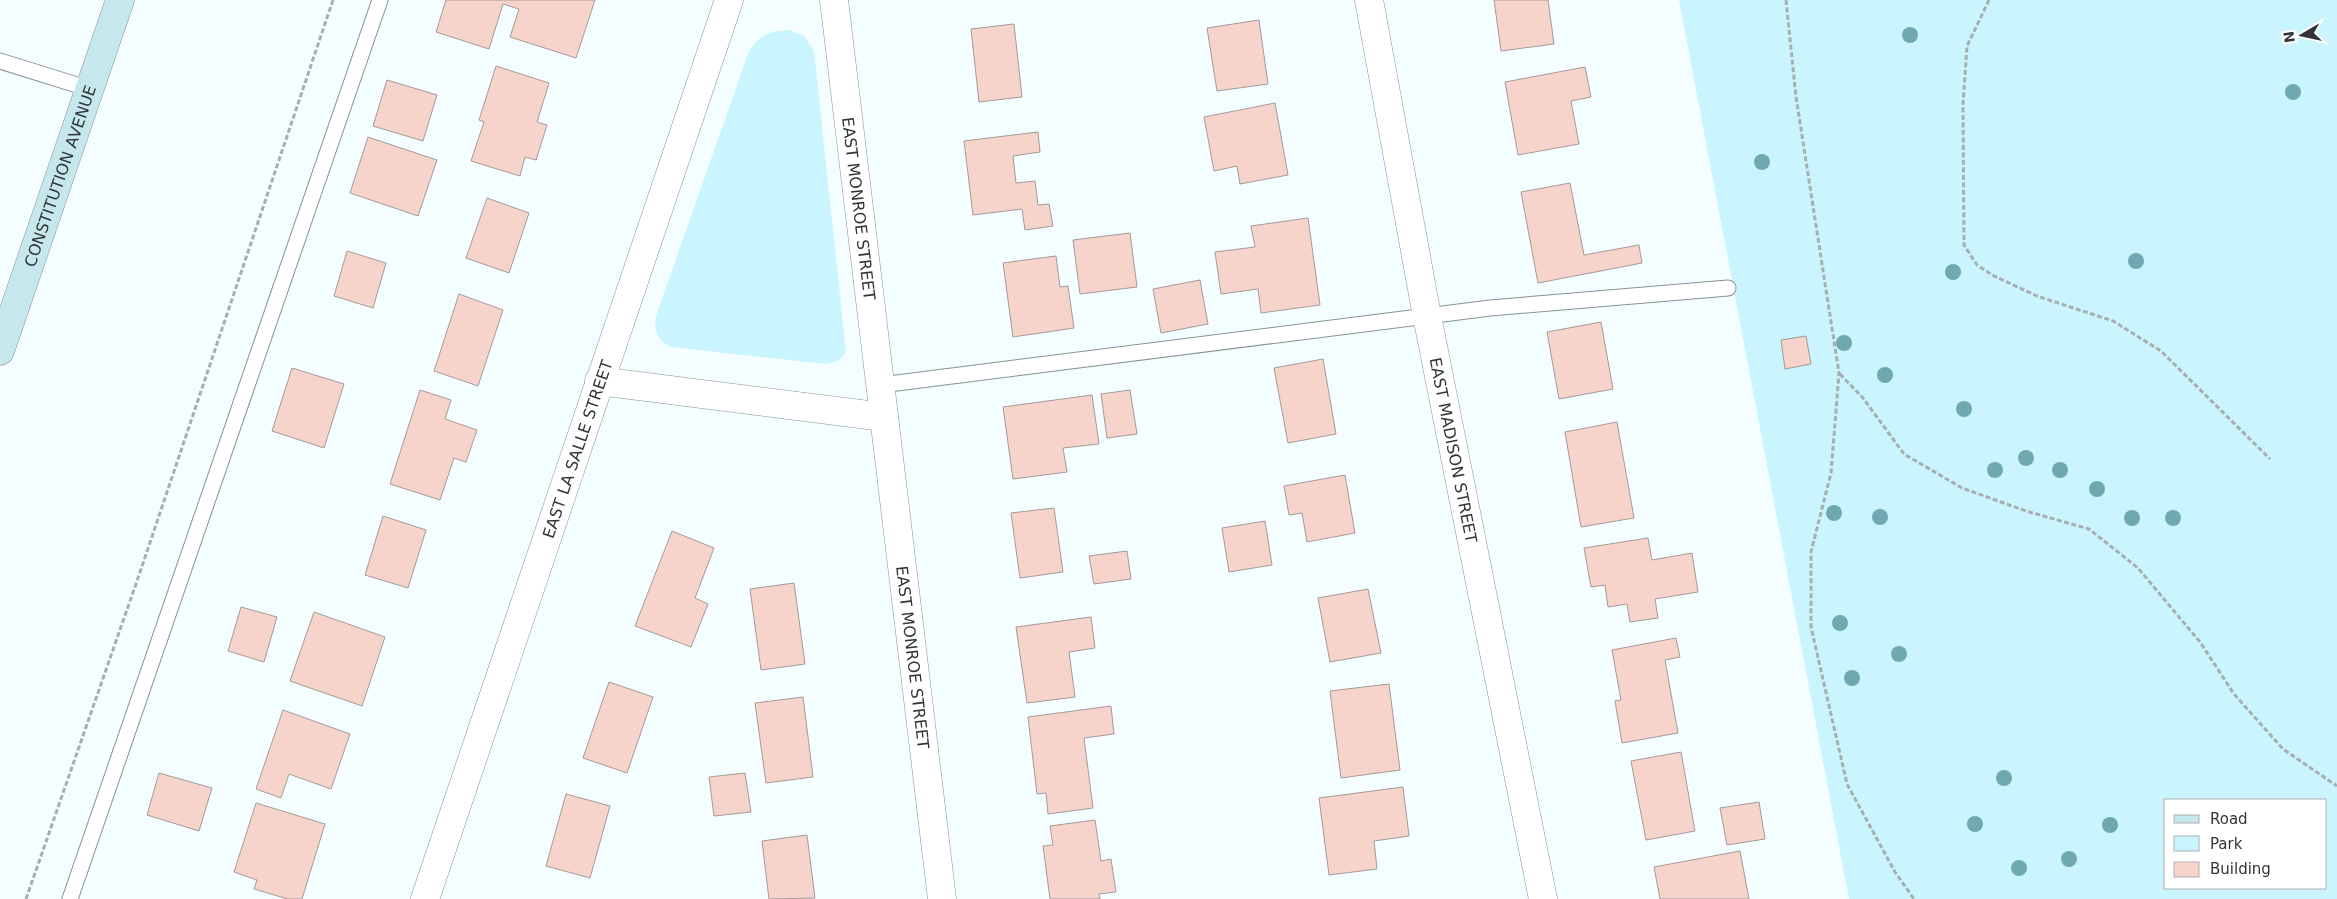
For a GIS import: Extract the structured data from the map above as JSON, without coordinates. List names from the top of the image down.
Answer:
{
  "streets": {
    "main road": ["CONSTITUTION AVENUE"],
    "street": ["EAST MONROE STREET", "EAST LA SALLE STREET", "EAST MADISON STREET"]
  },
  "legend": ["Road", "Park", "Building"],
  "north": "left"
}
